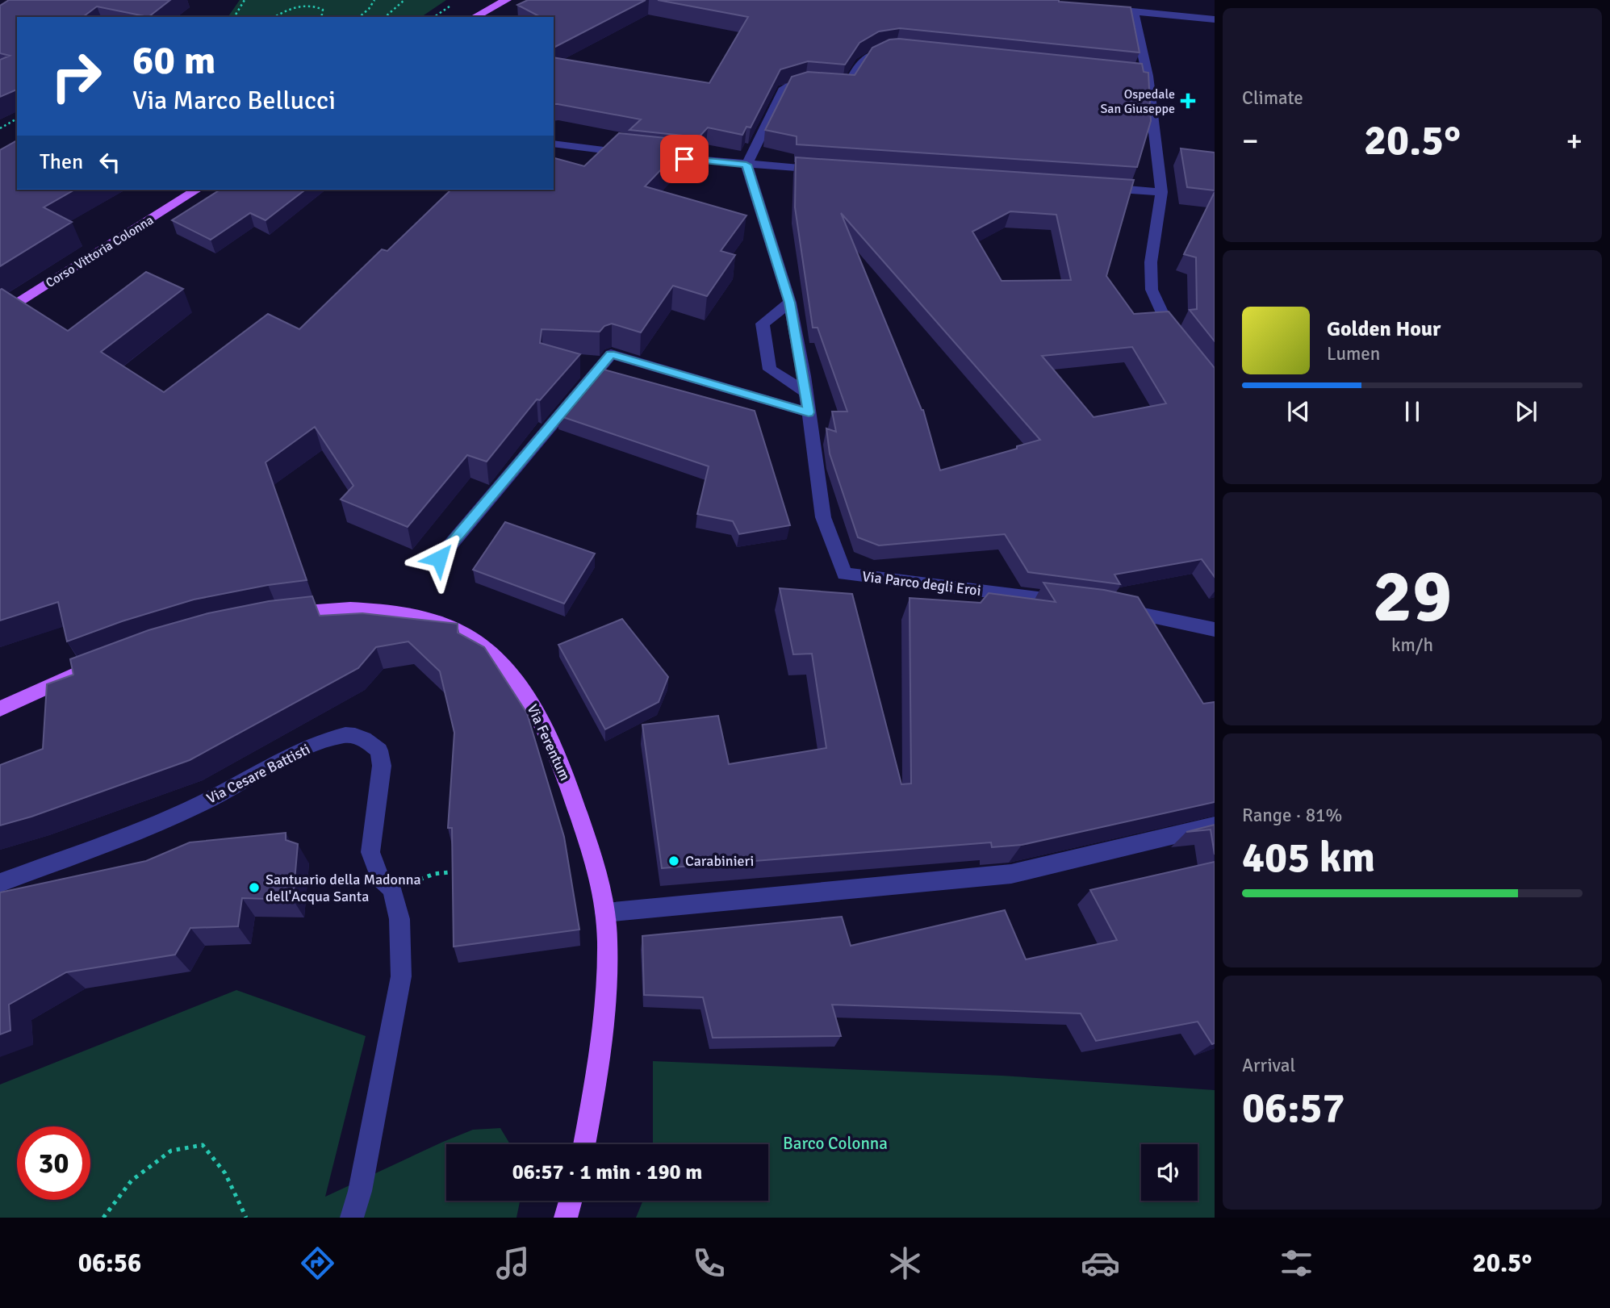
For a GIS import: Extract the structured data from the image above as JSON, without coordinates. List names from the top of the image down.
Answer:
{
  "streets": {
    "main road": ["Corso Vittoria Colonna", "Via Ferentum"],
    "street": ["Via Parco degli Eroi", "Via Cesare Battisti"]
  },
  "parks": ["Barco Colonna"],
  "places": {
    "health": ["Ospedale San Giuseppe"],
    "other": ["Carabinieri", "Santuario della Madonna dell'Acqua Santa"]
  },
  "page": {
    "tile": [
      "Climate",
      ["29", "km/h"],
      ["Range · 81%", "405 km"],
      ["Arrival", "06:57"]
    ],
    "turn": ["60 m", "Via Marco Bellucci"],
    "heat": ["−", "20.5°", "+"],
    "then": "Then",
    "song": ["Golden Hour", "Lumen"],
    "limit": "30",
    "trip": "06:57 · 1 min · 190 m",
    "tabs": ["06:56", "20.5°"]
  }
}
